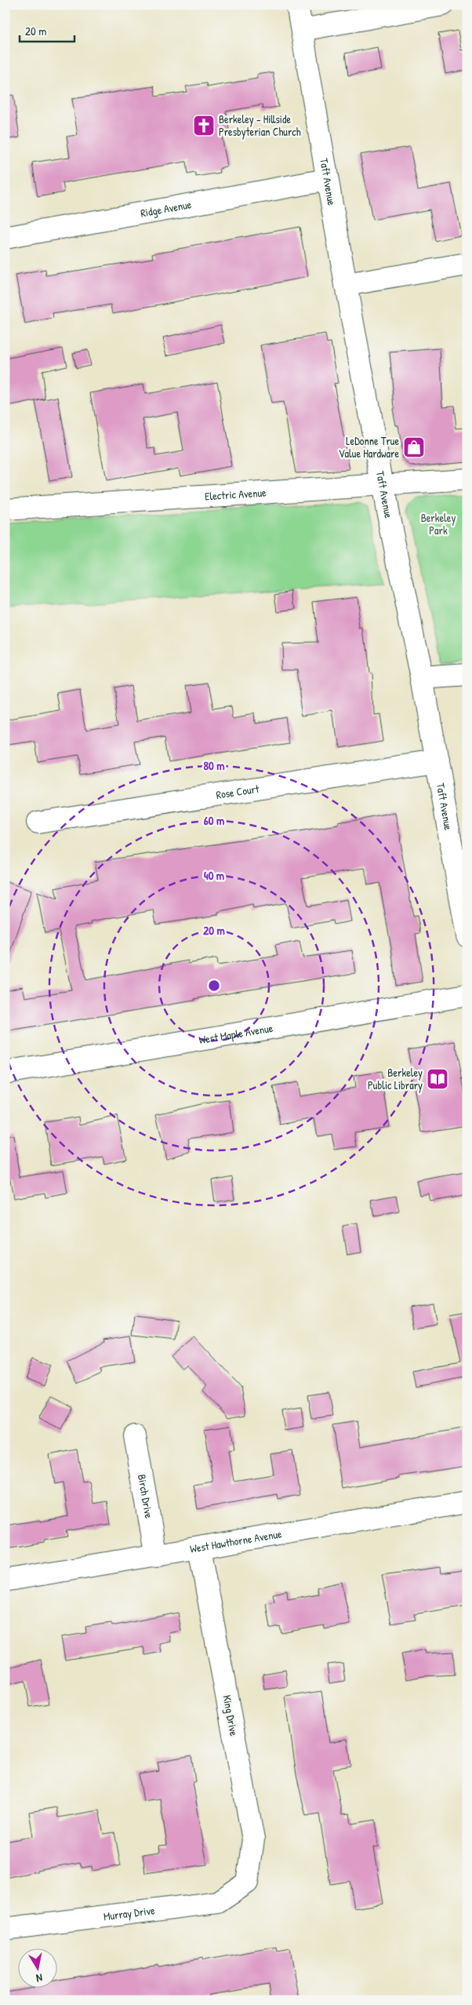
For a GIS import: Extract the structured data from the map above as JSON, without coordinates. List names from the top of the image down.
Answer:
{
  "streets": {
    "street": [
      "Taft Avenue",
      "Ridge Avenue",
      "Electric Avenue",
      "Rose Court",
      "West Maple Avenue",
      "Birch Drive",
      "West Hawthorne Avenue",
      "King Drive",
      "Murray Drive"
    ]
  },
  "crossings": [
    ["Taft Avenue", "Ridge Avenue"],
    ["Taft Avenue", "Electric Avenue"],
    ["Taft Avenue", "Rose Court"],
    ["Birch Drive", "West Hawthorne Avenue"],
    ["West Hawthorne Avenue", "King Drive"],
    ["King Drive", "Murray Drive"]
  ],
  "parks": ["Berkeley Park"],
  "places": {
    "church": ["Berkeley - Hillside Presbyterian Church"],
    "shop": ["LeDonne True Value Hardware"],
    "library": ["Berkeley Public Library"]
  },
  "scale_bar": "20 m",
  "north": "bottom",
  "rings": [
    "80 m",
    "60 m",
    "40 m",
    "20 m"
  ]
}
